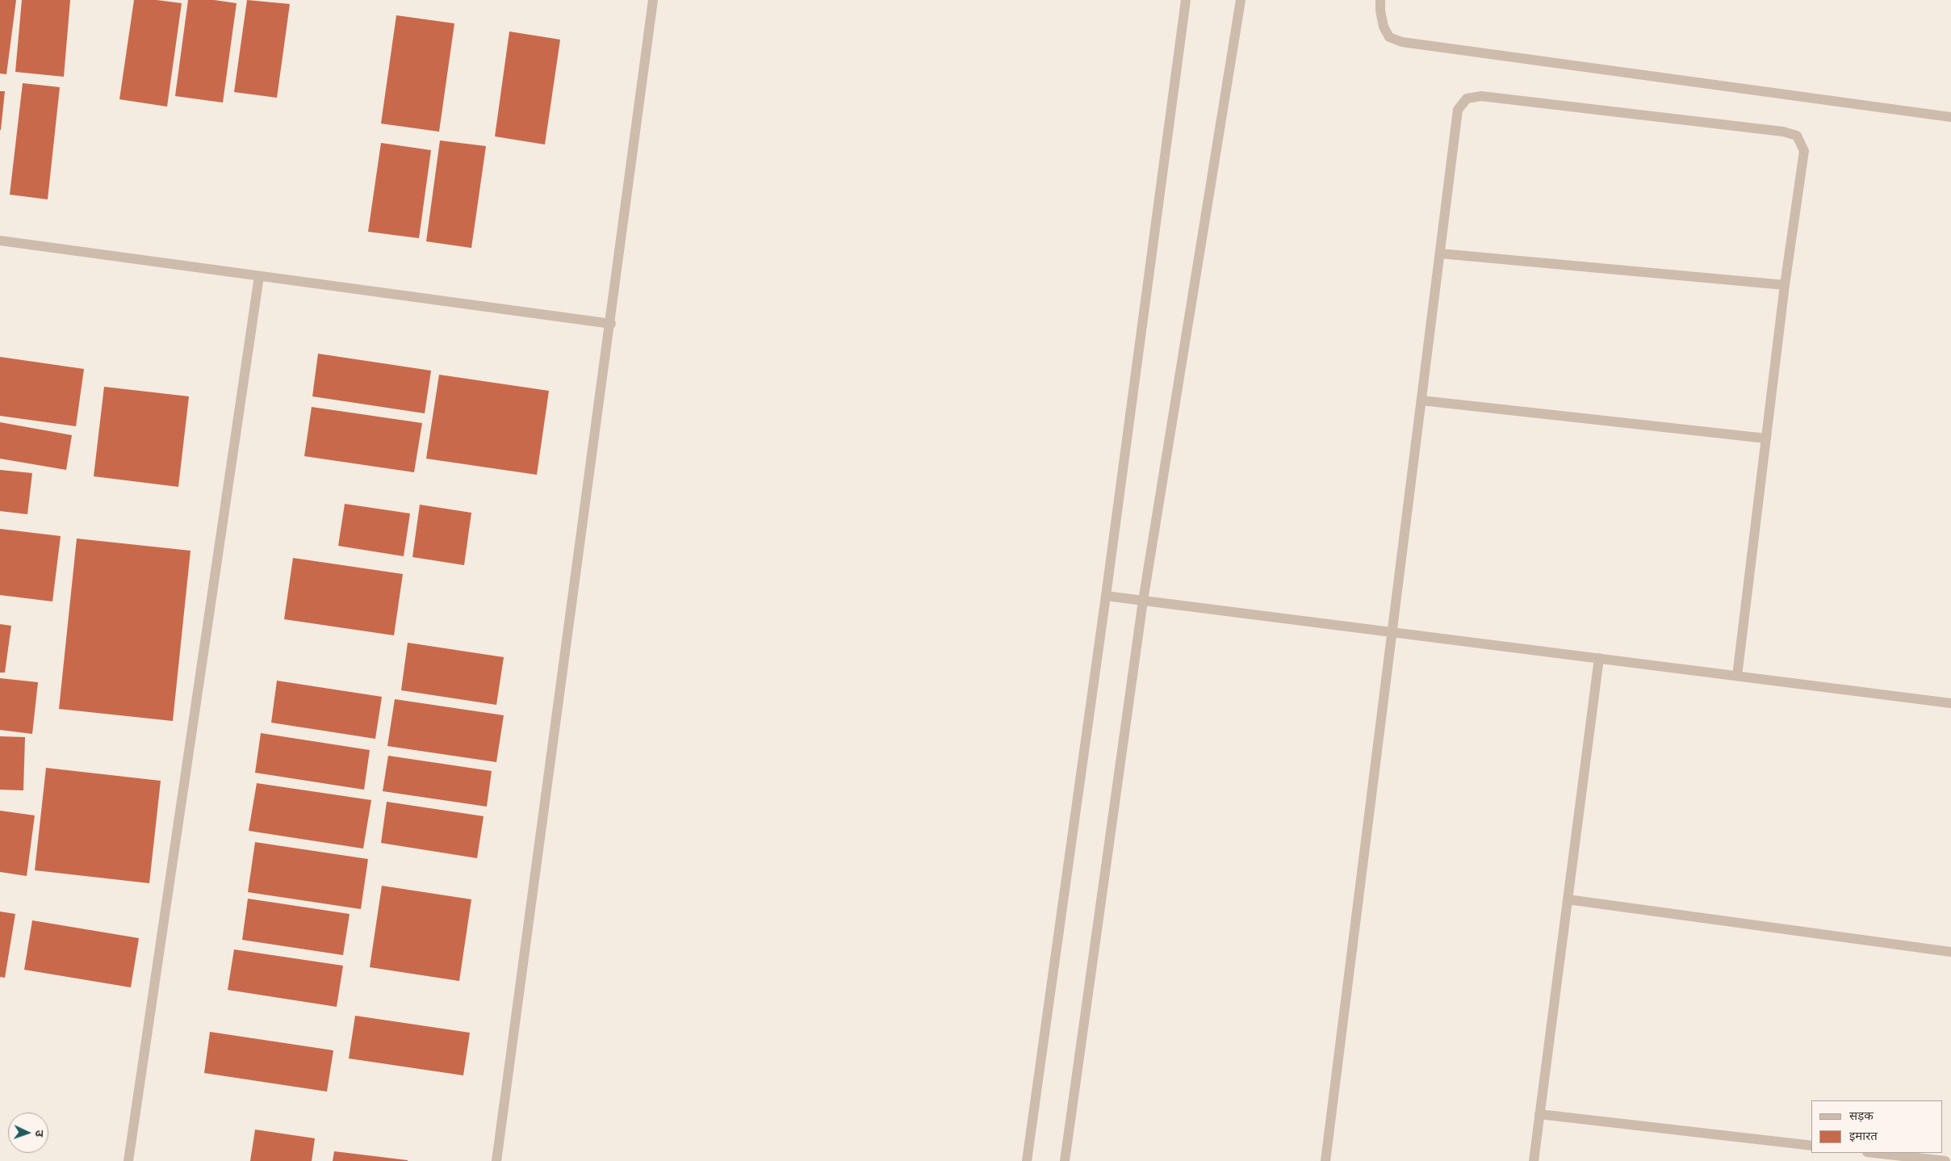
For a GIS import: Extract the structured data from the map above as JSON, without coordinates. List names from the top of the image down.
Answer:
{
  "legend": ["सड़क", "इमारत"],
  "north": "right"
}
